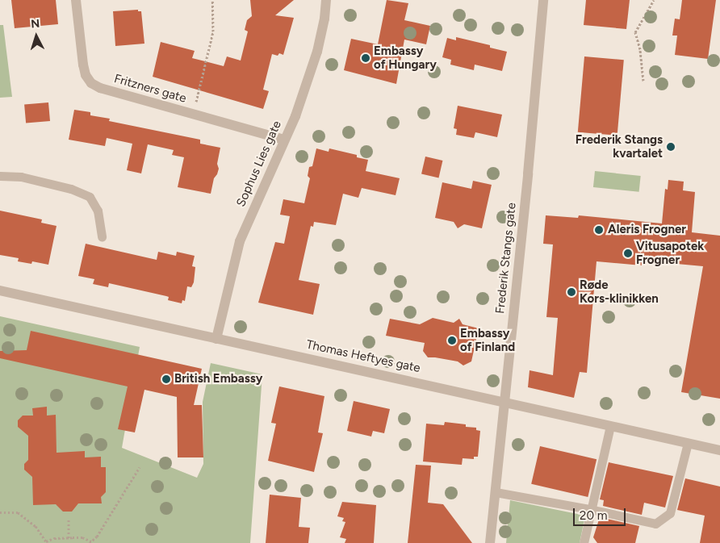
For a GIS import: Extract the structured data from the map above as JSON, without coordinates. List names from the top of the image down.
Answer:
{
  "streets": {
    "street": [
      "Fritzners gate",
      "Sophus Lies gate",
      "Frederik Stangs gate",
      "Thomas Heftyes gate"
    ]
  },
  "crossings": [
    ["Fritzners gate", "Sophus Lies gate"],
    ["Sophus Lies gate", "Thomas Heftyes gate"],
    ["Frederik Stangs gate", "Thomas Heftyes gate"]
  ],
  "places": [
    "Embassy of Hungary",
    "Frederik Stangs kvartalet",
    "Aleris Frogner",
    "Vitusapotek Frogner",
    "Røde Kors-klinikken",
    "Embassy of Finland",
    "British Embassy"
  ],
  "scale_bar": "20 m",
  "north": "top"
}
